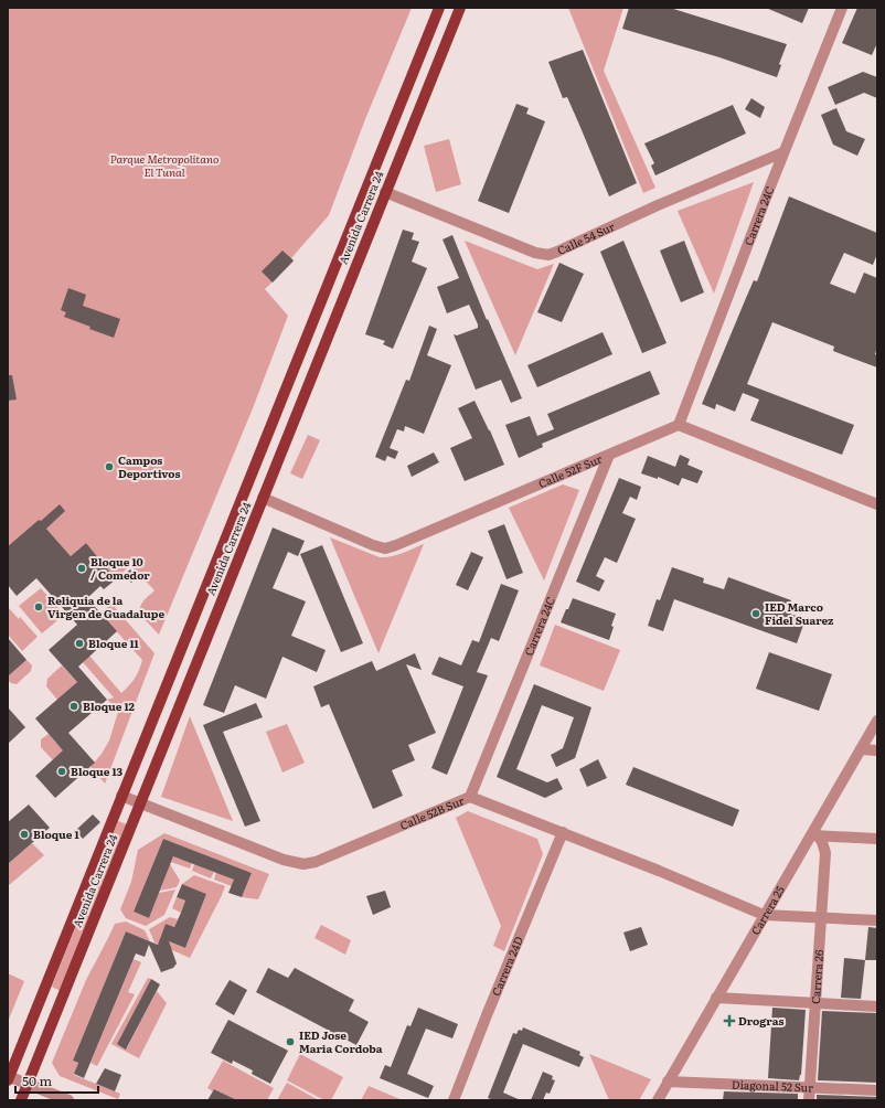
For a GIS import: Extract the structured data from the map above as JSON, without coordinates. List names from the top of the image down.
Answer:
{
  "streets": {
    "main road": ["Avenida Carrera 24"],
    "street": [
      "Carrera 24C",
      "Calle 54 Sur",
      "Calle 52F Sur",
      "Calle 52B Sur",
      "Carrera 25",
      "Carrera 24D",
      "Carrera 26",
      "Diagonal 52 Sur"
    ]
  },
  "crossings": [
    ["Carrera 24C", "Calle 54 Sur"],
    ["Carrera 24C", "Calle 52F Sur"],
    ["Carrera 24C", "Calle 52B Sur"],
    ["Avenida Carrera 24", "Calle 54 Sur"],
    ["Avenida Carrera 24", "Calle 52F Sur"],
    ["Avenida Carrera 24", "Calle 52B Sur"],
    ["Calle 52B Sur", "Carrera 25"],
    ["Calle 52B Sur", "Carrera 24D"],
    ["Carrera 25", "Carrera 26"],
    ["Carrera 25", "Diagonal 52 Sur"],
    ["Carrera 26", "Diagonal 52 Sur"]
  ],
  "parks": ["Parque Metropolitano El Tunal"],
  "places": {
    "other": [
      "Campos Deportivos",
      "Bloque 10 / Comedor",
      "Reliquia de la Virgen de Guadalupe",
      "IED Marco Fidel Suarez",
      "Bloque 11",
      "Bloque 12",
      "Bloque 13",
      "Bloque 1",
      "IED Jose Maria Cordoba"
    ],
    "health": ["Drogras"]
  },
  "scale_bar": "50 m"
}
